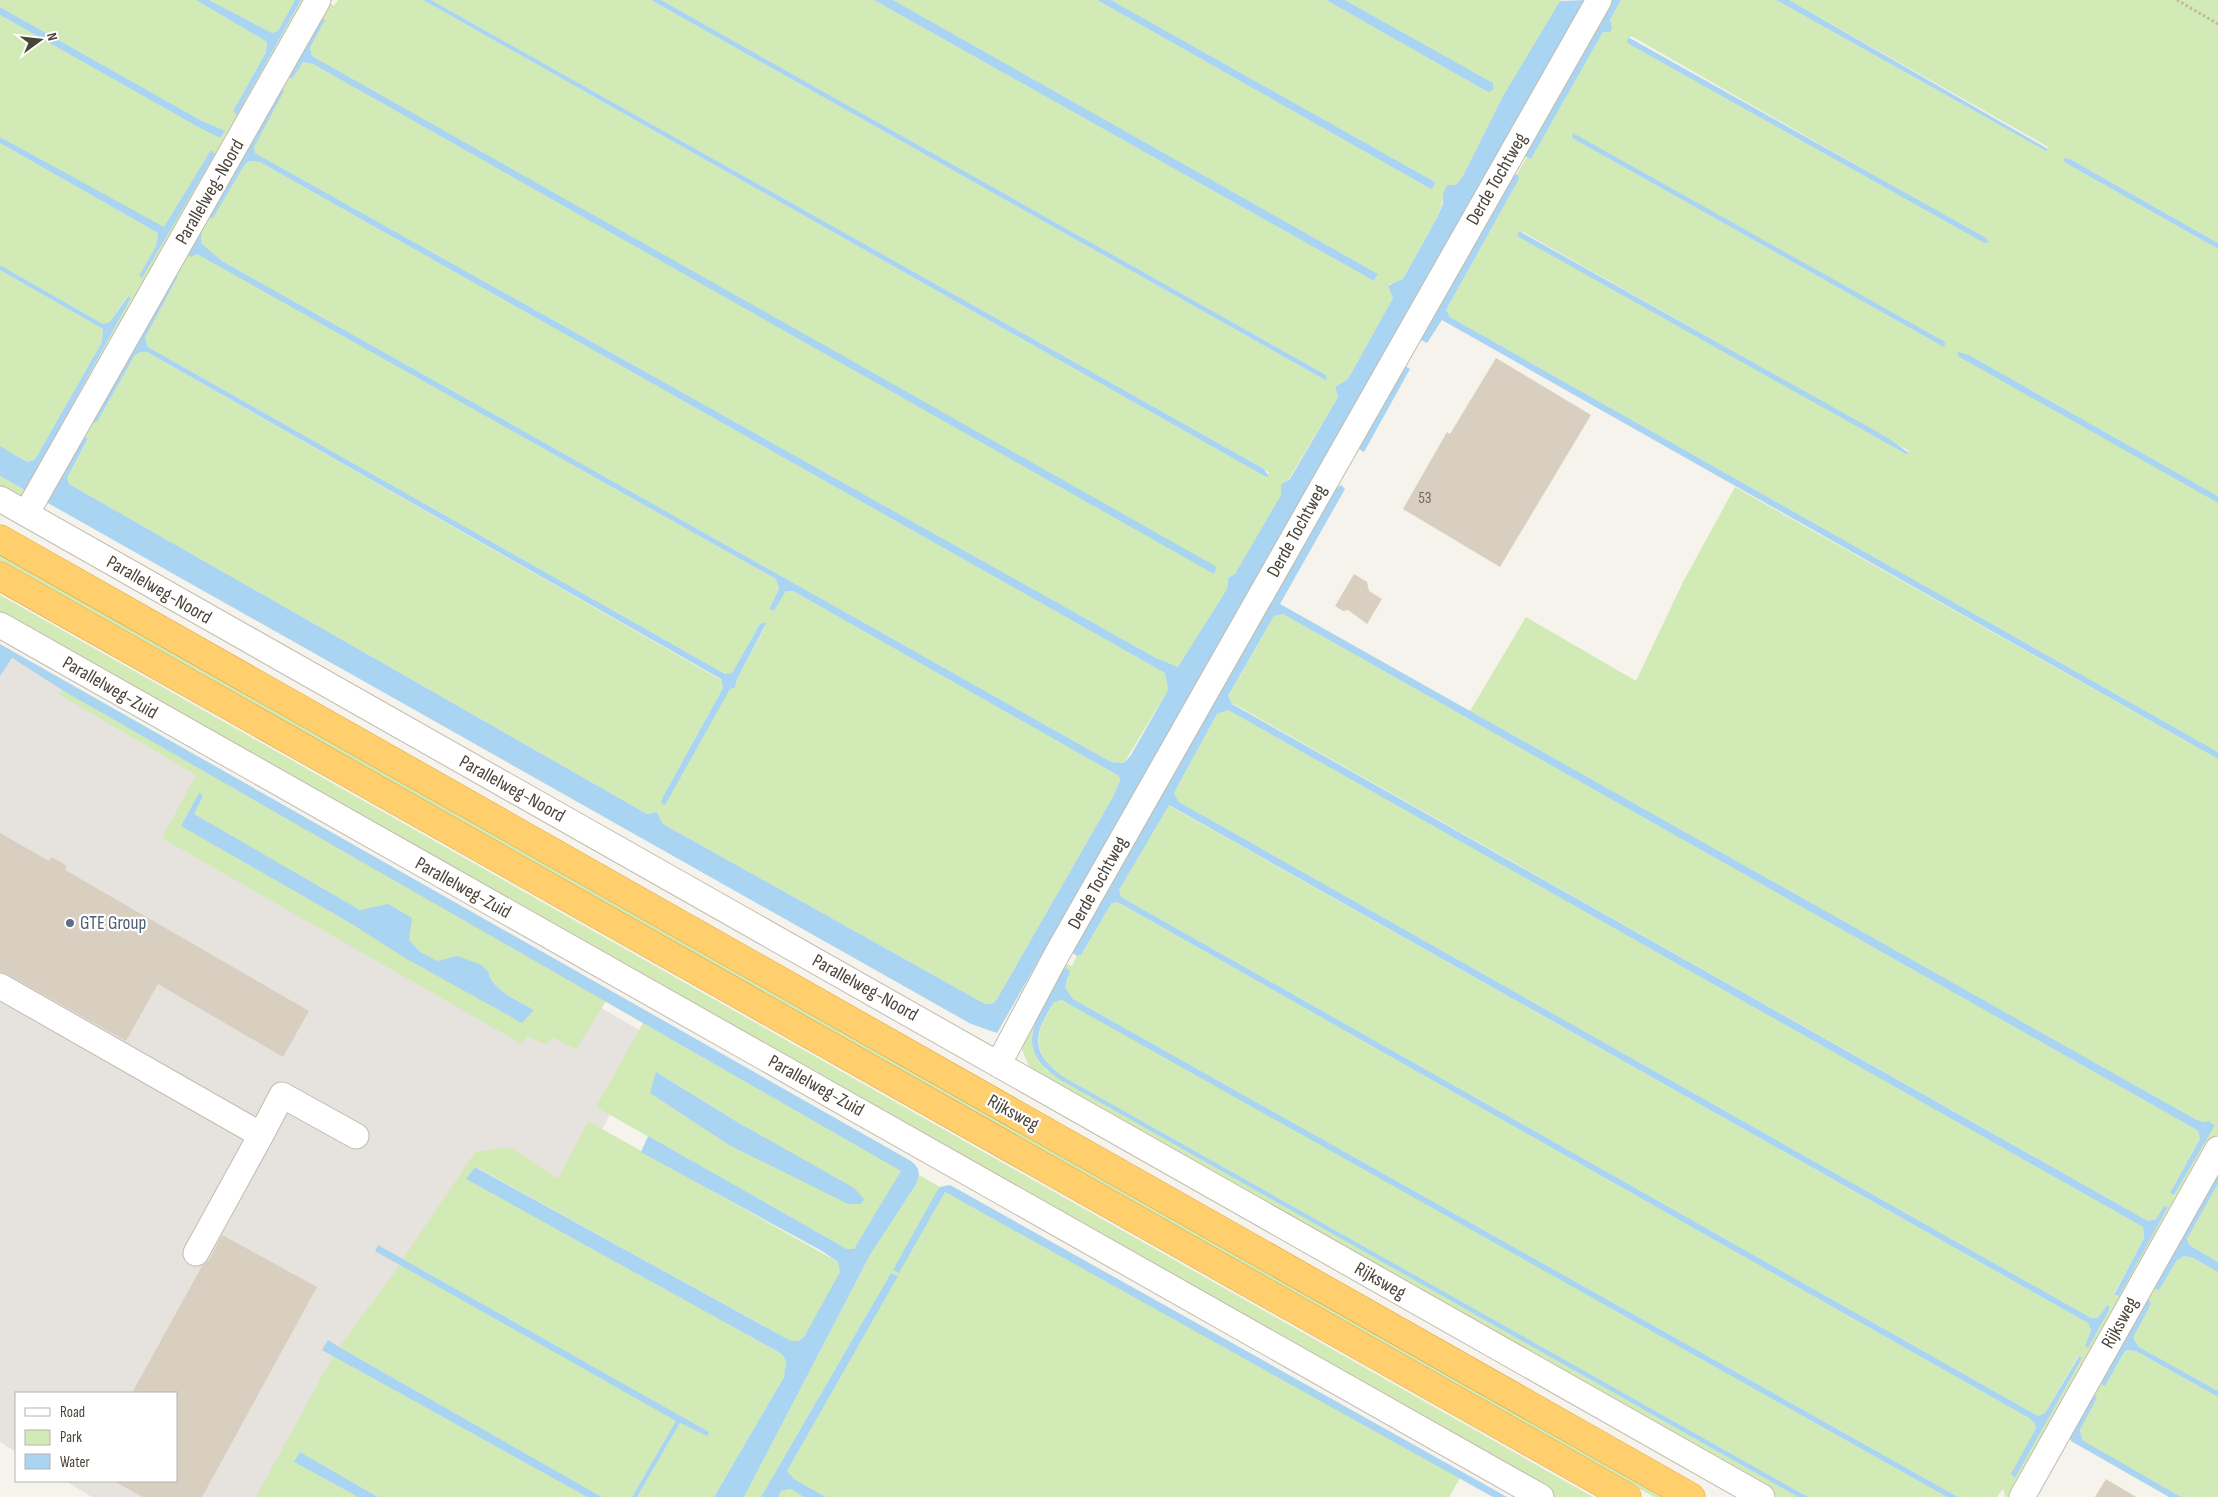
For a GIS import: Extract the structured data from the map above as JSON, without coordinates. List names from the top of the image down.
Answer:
{
  "streets": {
    "highway": ["Rijksweg"],
    "street": ["Derde Tochtweg", "Parallelweg-Noord", "Parallelweg-Zuid"]
  },
  "crossings": [
    ["Derde Tochtweg", "Parallelweg-Noord"],
    ["Derde Tochtweg", "Rijksweg"],
    ["Parallelweg-Noord", "Rijksweg"]
  ],
  "places": ["GTE Group"],
  "house_numbers": ["53"],
  "legend": ["Road", "Park", "Water"],
  "north": "right"
}
